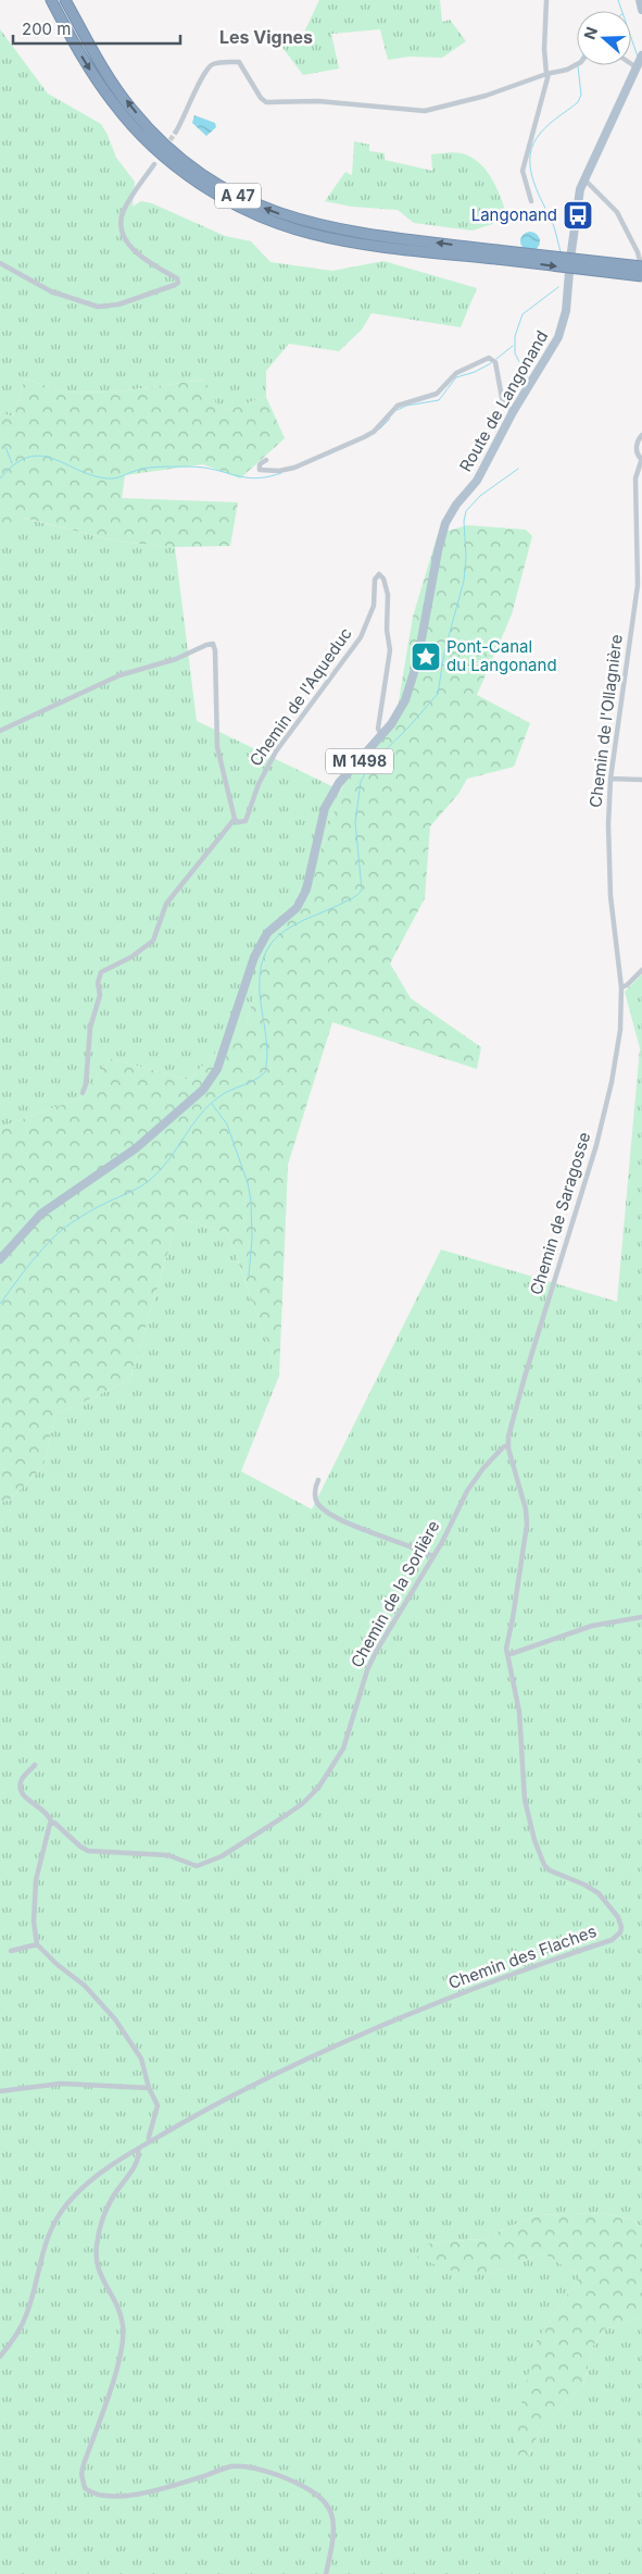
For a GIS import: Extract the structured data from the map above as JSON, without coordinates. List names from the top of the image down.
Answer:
{
  "streets": {
    "highway": ["A 47"],
    "main road": ["Route de Langonand", "M 1498"],
    "street": [
      "Chemin de l'Aqueduc",
      "Chemin de l'Ollagnière",
      "Chemin de Saragosse",
      "Chemin de la Sorlière",
      "Chemin des Flaches"
    ]
  },
  "crossings": [
    ["Route de Langonand", "Chemin de l'Aqueduc"],
    ["Chemin de l'Ollagnière", "Chemin de Saragosse"],
    ["Chemin de Saragosse", "Chemin de la Sorlière"],
    ["Chemin de Saragosse", "Chemin des Flaches"],
    ["Chemin de la Sorlière", "Chemin des Flaches"]
  ],
  "districts": ["Les Vignes"],
  "places": {
    "bus stop": ["Langonand"],
    "place": ["Pont-Canal du Langonand"]
  },
  "scale_bar": "200 m",
  "north": "left"
}
